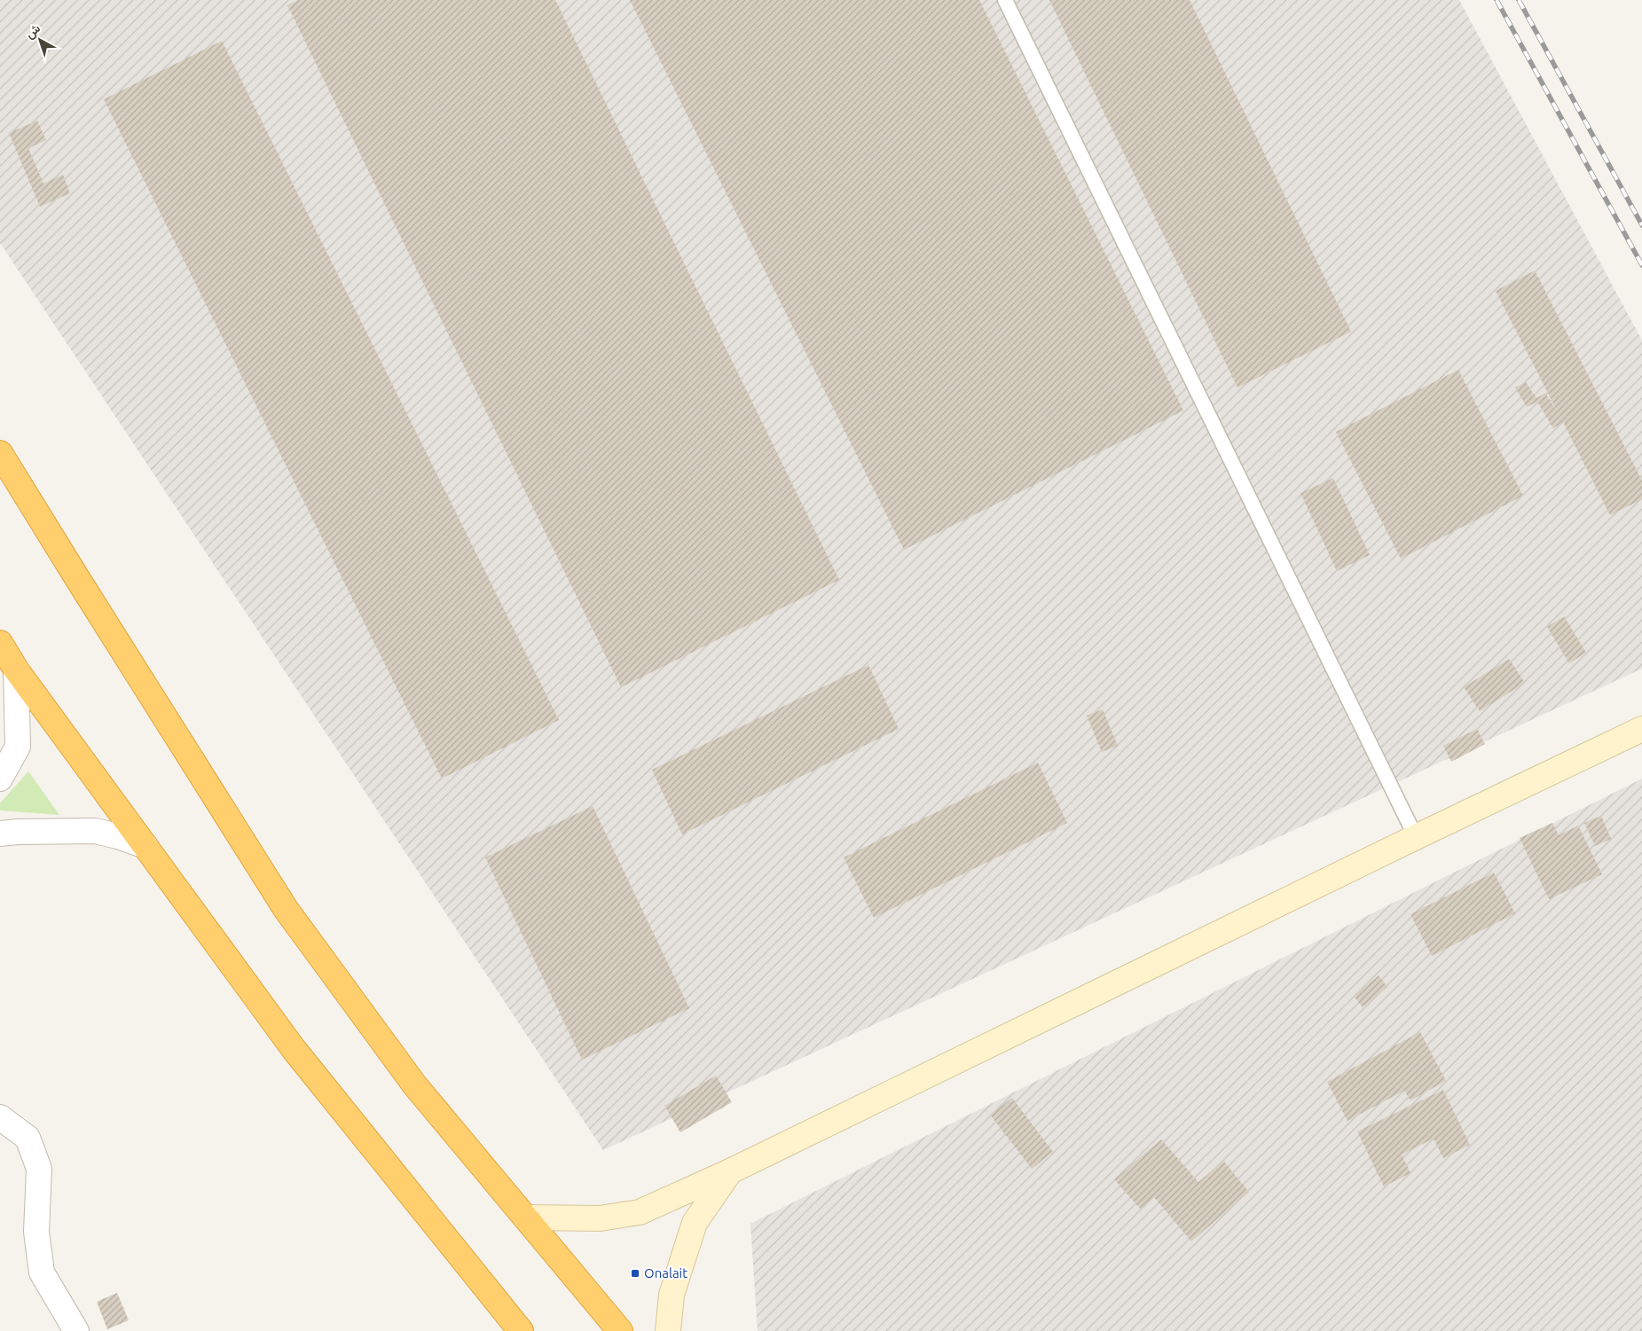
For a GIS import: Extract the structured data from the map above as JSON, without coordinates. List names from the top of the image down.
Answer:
{
  "places": {
    "transit": ["Onalait"]
  },
  "north": "top left"
}
